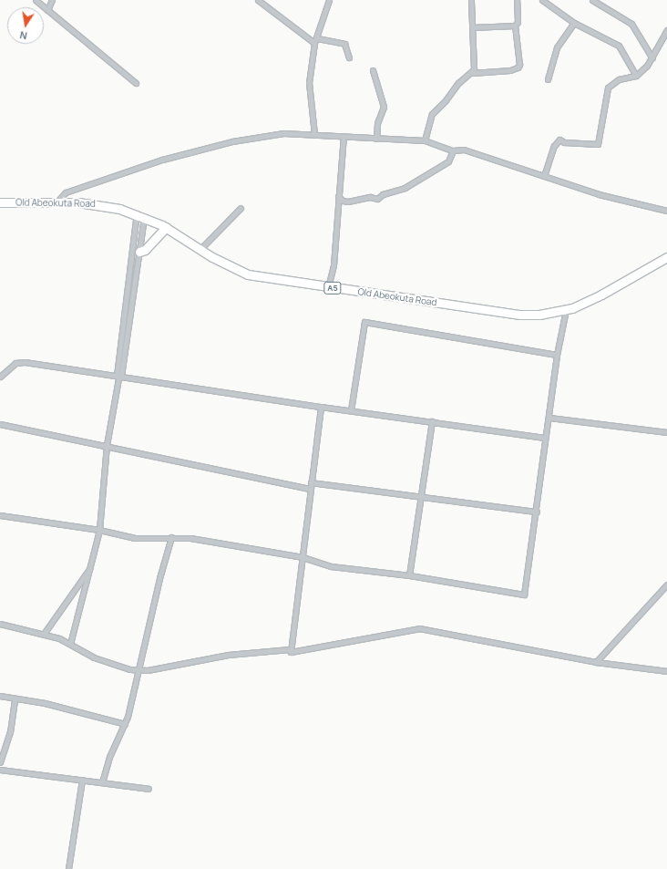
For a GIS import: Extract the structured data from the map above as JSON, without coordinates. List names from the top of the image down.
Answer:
{
  "streets": {
    "highway": ["Old Abeokuta Road", "A5"]
  },
  "north": "bottom"
}
